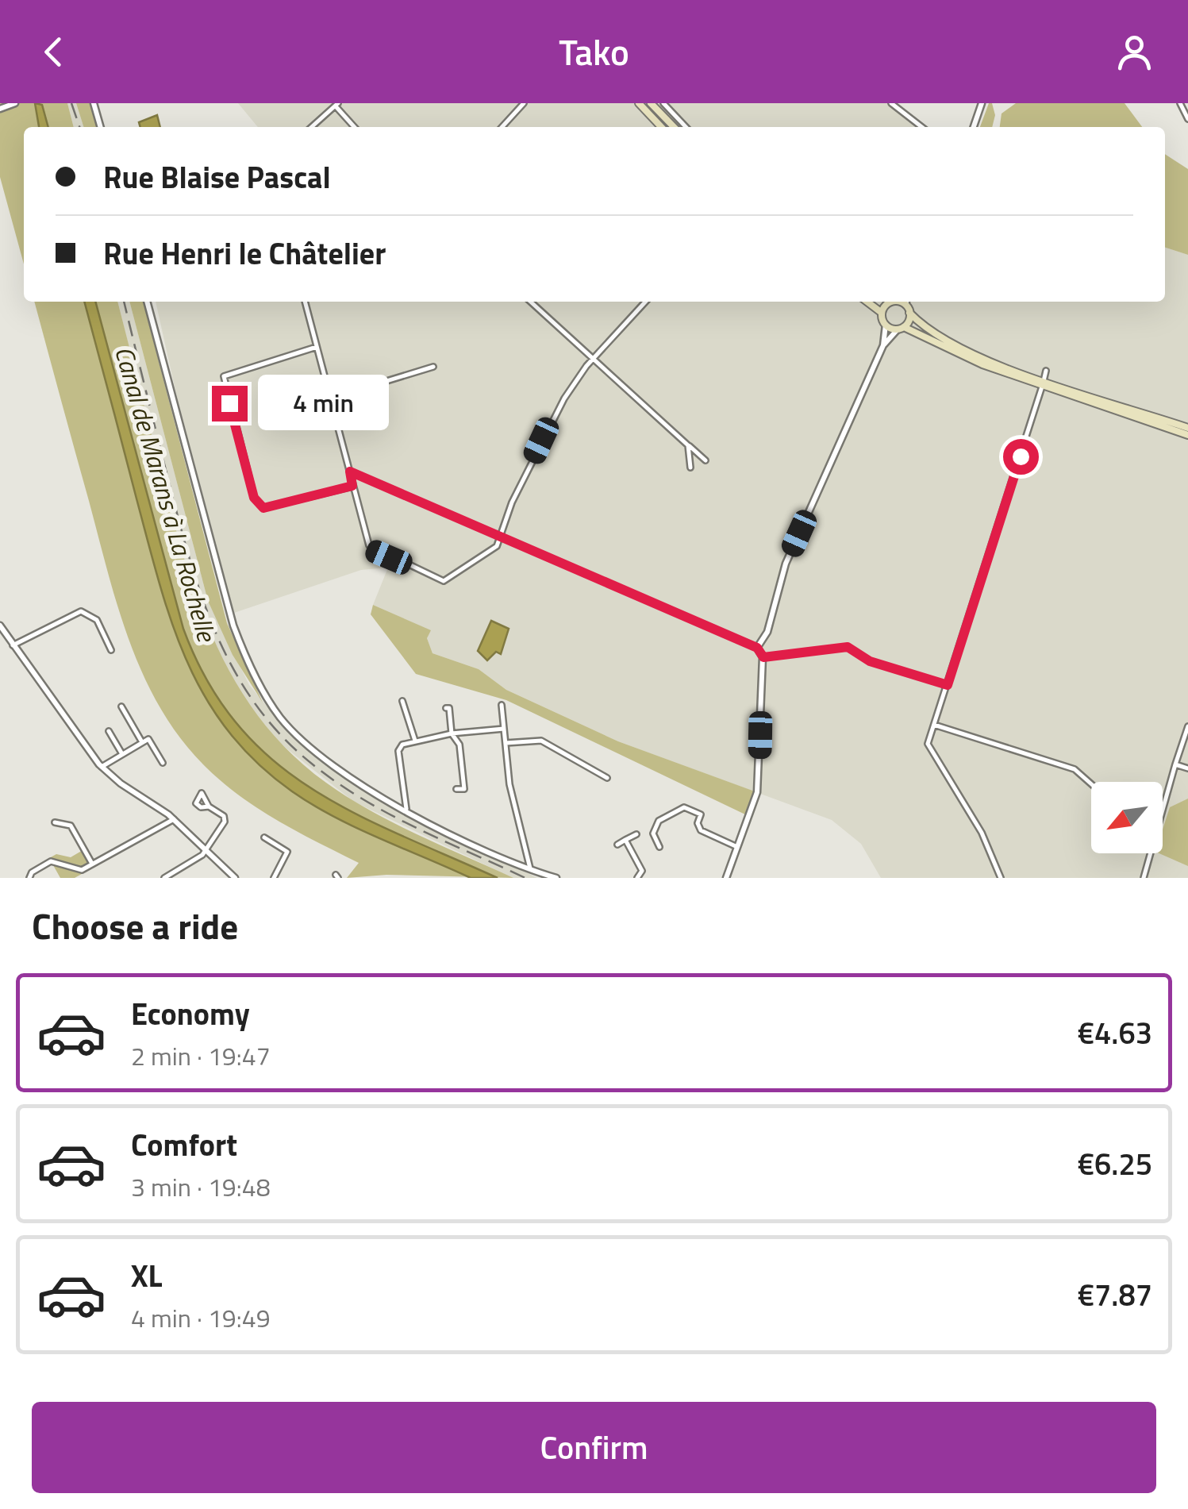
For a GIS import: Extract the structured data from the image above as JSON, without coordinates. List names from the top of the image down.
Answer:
{
  "water": ["Canal de Marans à La Rochelle"],
  "north": "bottom left",
  "page": {
    "header": "Tako",
    "banner": ["Rue Blaise Pascal", "Rue Henri le Châtelier"],
    "bubble": "4 min",
    "heading": "Choose a ride",
    "list": [
      {
        "name": "Economy",
        "note": "2 min · 19:47",
        "value": "€4.63"
      },
      {
        "name": "Comfort",
        "note": "3 min · 19:48",
        "value": "€6.25"
      },
      {
        "name": "XL",
        "note": "4 min · 19:49",
        "value": "€7.87"
      }
    ],
    "buttons": "Confirm"
  }
}
